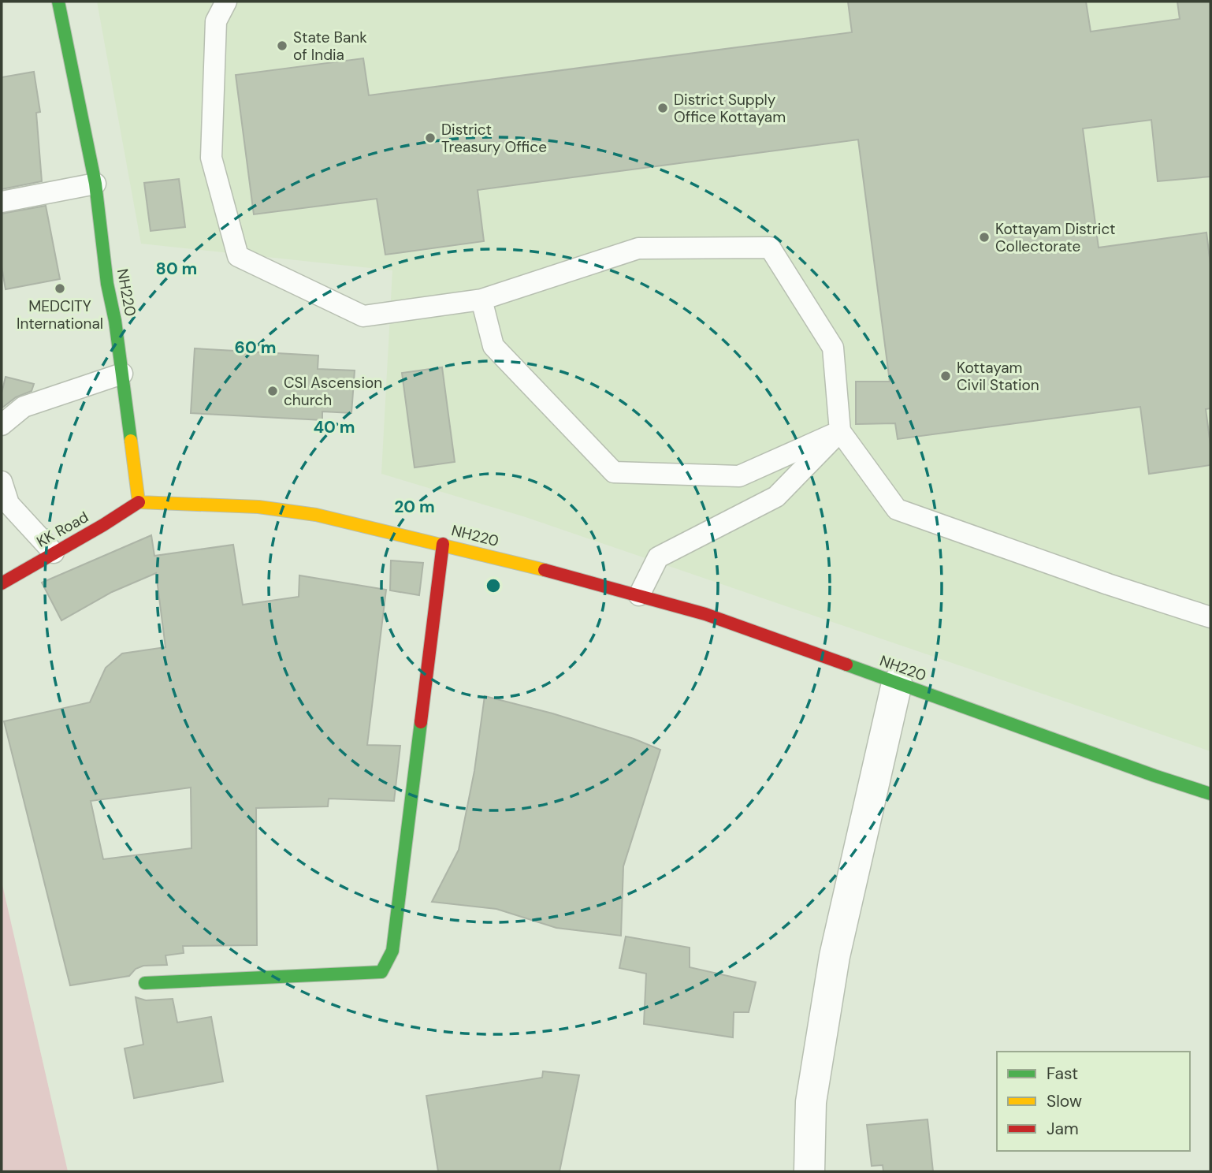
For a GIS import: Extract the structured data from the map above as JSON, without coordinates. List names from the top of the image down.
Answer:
{
  "streets": {
    "main road": ["NH220", "KK Road"]
  },
  "crossings": [
    ["NH220", "KK Road"]
  ],
  "places": [
    "State Bank of India",
    "District Supply Office Kottayam",
    "District Treasury Office",
    "Kottayam District Collectorate",
    "MEDCITY International",
    "Kottayam Civil Station",
    "CSI Ascension church"
  ],
  "legend": ["Fast", "Slow", "Jam"],
  "rings": [
    "80 m",
    "60 m",
    "40 m",
    "20 m"
  ]
}
